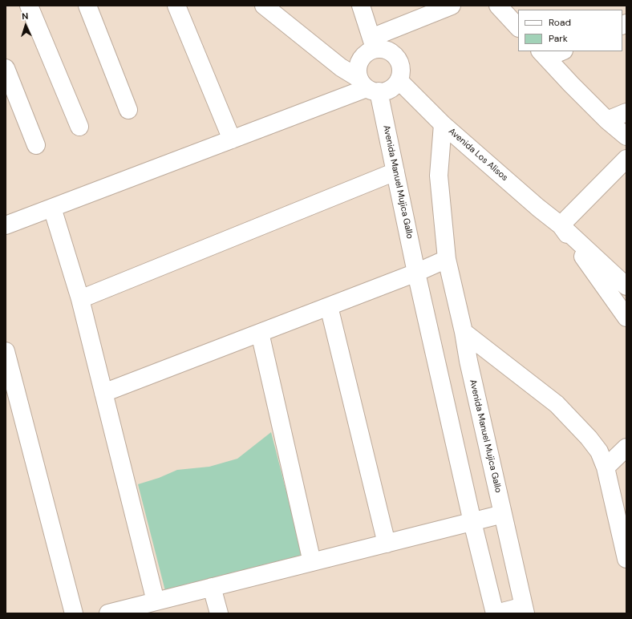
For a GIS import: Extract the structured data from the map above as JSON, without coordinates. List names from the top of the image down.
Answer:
{
  "streets": {
    "street": ["Avenida Los Alisos", "Avenida Manuel Mujica Gallo"]
  },
  "crossings": [
    ["Avenida Los Alisos", "Avenida Manuel Mujica Gallo"]
  ],
  "legend": ["Road", "Park"],
  "north": "top"
}
